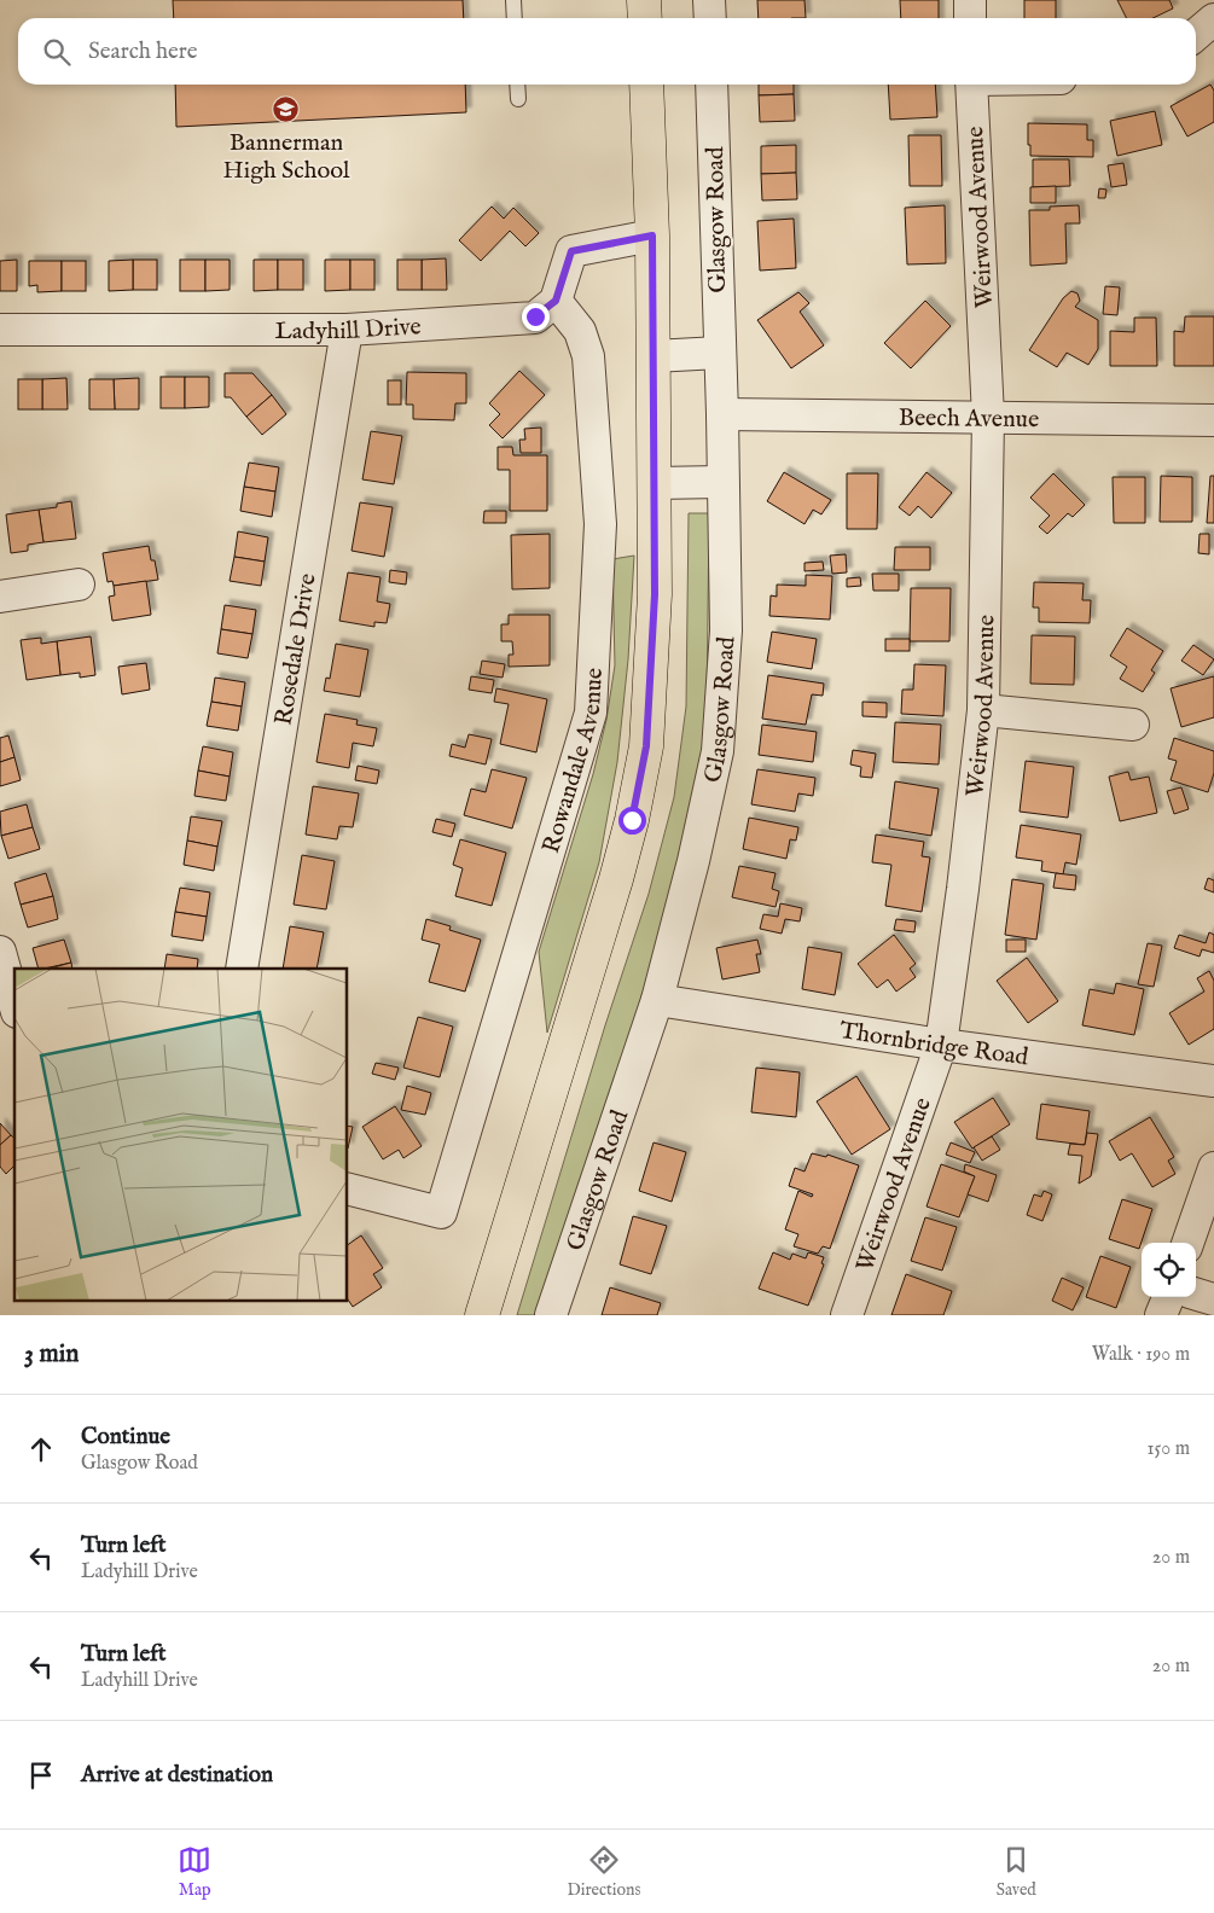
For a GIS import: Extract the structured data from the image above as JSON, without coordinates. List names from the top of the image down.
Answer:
{
  "streets": {
    "street": [
      "Weirwood Avenue",
      "Glasgow Road",
      "Ladyhill Drive",
      "Beech Avenue",
      "Rosedale Drive",
      "Rowandale Avenue",
      "Thornbridge Road"
    ]
  },
  "crossings": [
    ["Weirwood Avenue", "Beech Avenue"],
    ["Weirwood Avenue", "Thornbridge Road"],
    ["Glasgow Road", "Beech Avenue"],
    ["Glasgow Road", "Thornbridge Road"],
    ["Ladyhill Drive", "Rosedale Drive"],
    ["Ladyhill Drive", "Rowandale Avenue"]
  ],
  "places": {
    "school or university": ["Bannerman High School"]
  },
  "page": {
    "search": "Search here",
    "heading": ["3 min", "Walk · 190 m"],
    "list": [
      ["Continue", "Glasgow Road", "150 m"],
      ["Turn left", "Ladyhill Drive", "20 m"],
      ["Turn left", "Ladyhill Drive", "20 m"],
      "Arrive at destination"
    ],
    "nav": ["Map", "Directions", "Saved"]
  }
}
